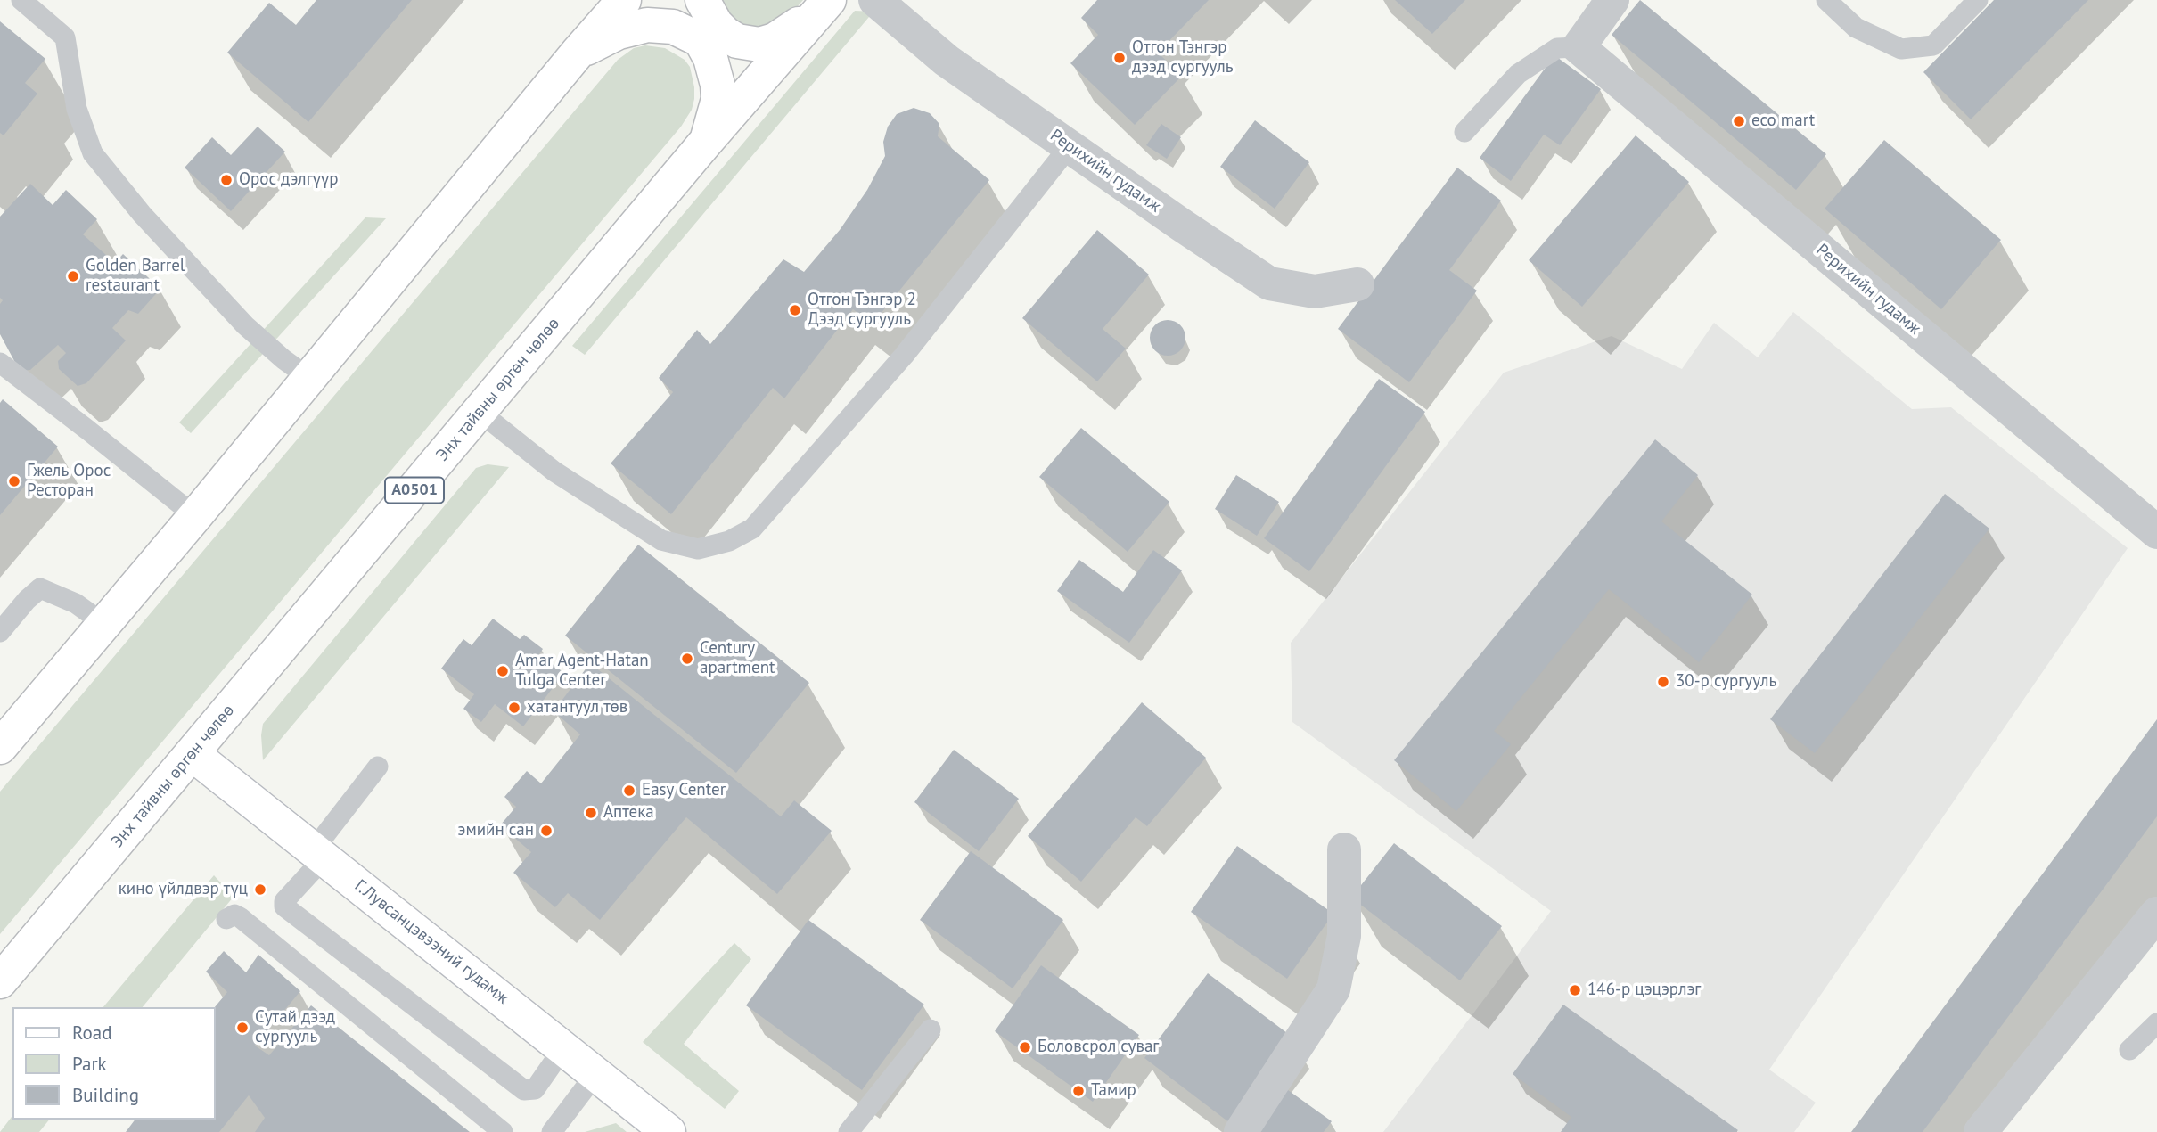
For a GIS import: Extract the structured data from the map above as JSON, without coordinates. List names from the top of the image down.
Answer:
{
  "streets": {
    "main road": ["Энх тайвны өргөн чөлөө", "A0501", "Г.Лувсанцэвээний гудамж"],
    "street": ["Рерихийн гудамж"]
  },
  "crossings": [
    ["Энх тайвны өргөн чөлөө", "Г.Лувсанцэвээний гудамж"]
  ],
  "places": [
    "Отгон Тэнгэр дээд сургууль",
    "eco mart",
    "Орос дэлгүүр",
    "Golden Barrel restaurant",
    "Отгон Тэнгэр 2 Дээд сургууль",
    "Гжель Орос Ресторан",
    "Century apartment",
    "Amar Agent-Hatan Tulga Center",
    "30-р сургууль",
    "хатантуул төв",
    "Easy Center",
    "Аптека",
    "эмийн сан",
    "кино үйлдвэр түц",
    "146-р цэцэрлэг",
    "Сутай дээд сургууль",
    "Боловсрол суваг",
    "Тамир"
  ],
  "legend": ["Road", "Park", "Building"]
}
